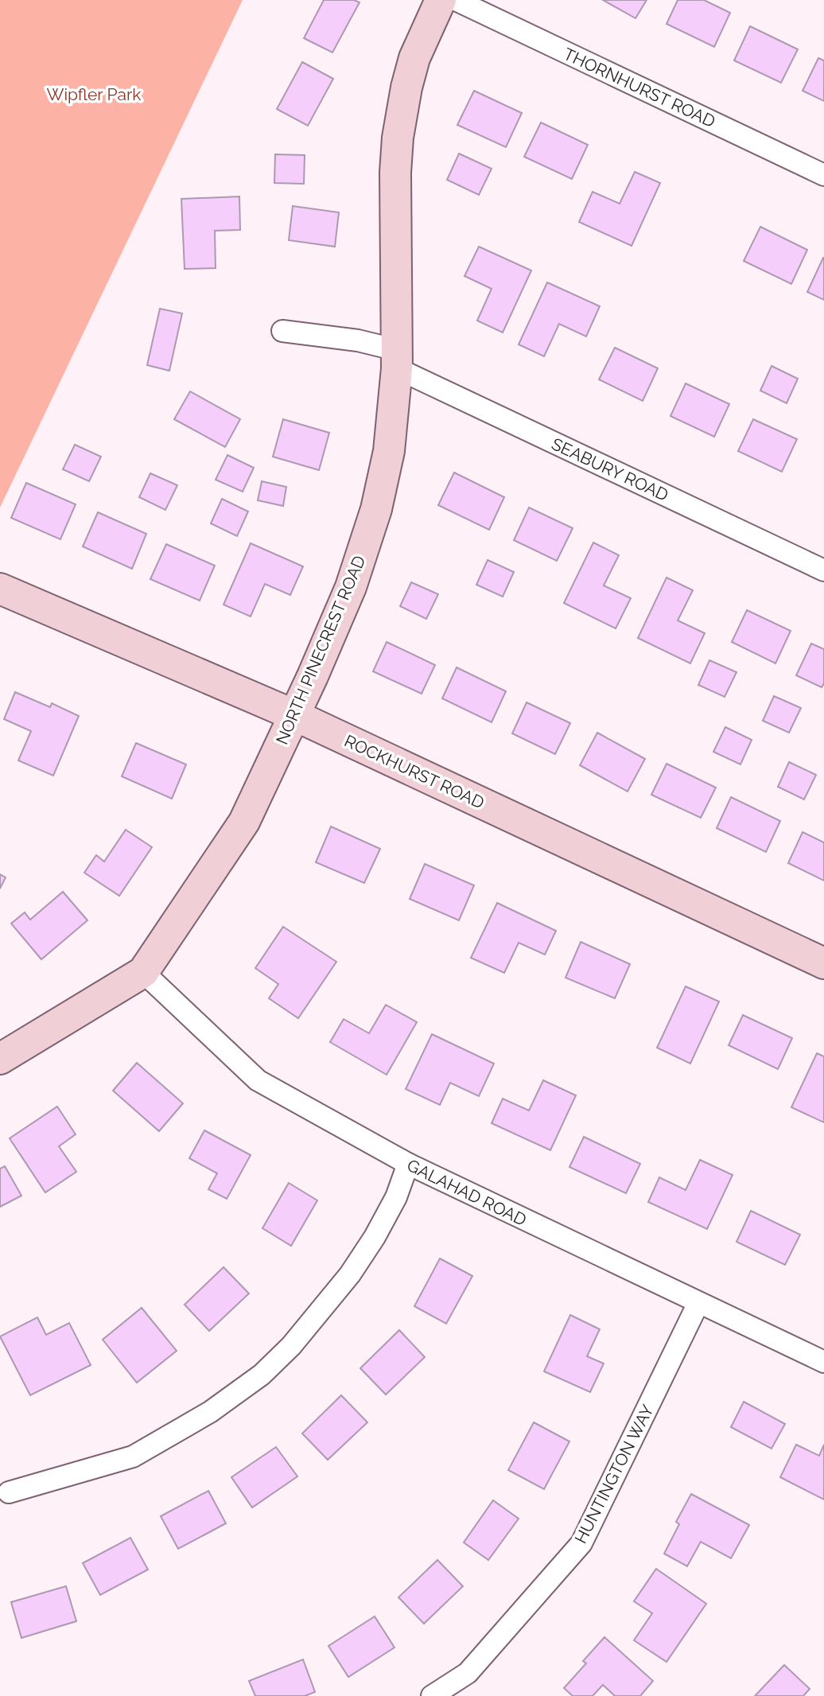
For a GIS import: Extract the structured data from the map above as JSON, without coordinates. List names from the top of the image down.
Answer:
{
  "streets": {
    "street": [
      "THORNHURST ROAD",
      "SEABURY ROAD",
      "NORTH PINECREST ROAD",
      "ROCKHURST ROAD",
      "GALAHAD ROAD",
      "HUNTINGTON WAY"
    ]
  },
  "crossings": [
    ["SEABURY ROAD", "NORTH PINECREST ROAD"],
    ["NORTH PINECREST ROAD", "ROCKHURST ROAD"],
    ["NORTH PINECREST ROAD", "GALAHAD ROAD"],
    ["GALAHAD ROAD", "HUNTINGTON WAY"]
  ],
  "parks": ["Wipfler Park"]
}
